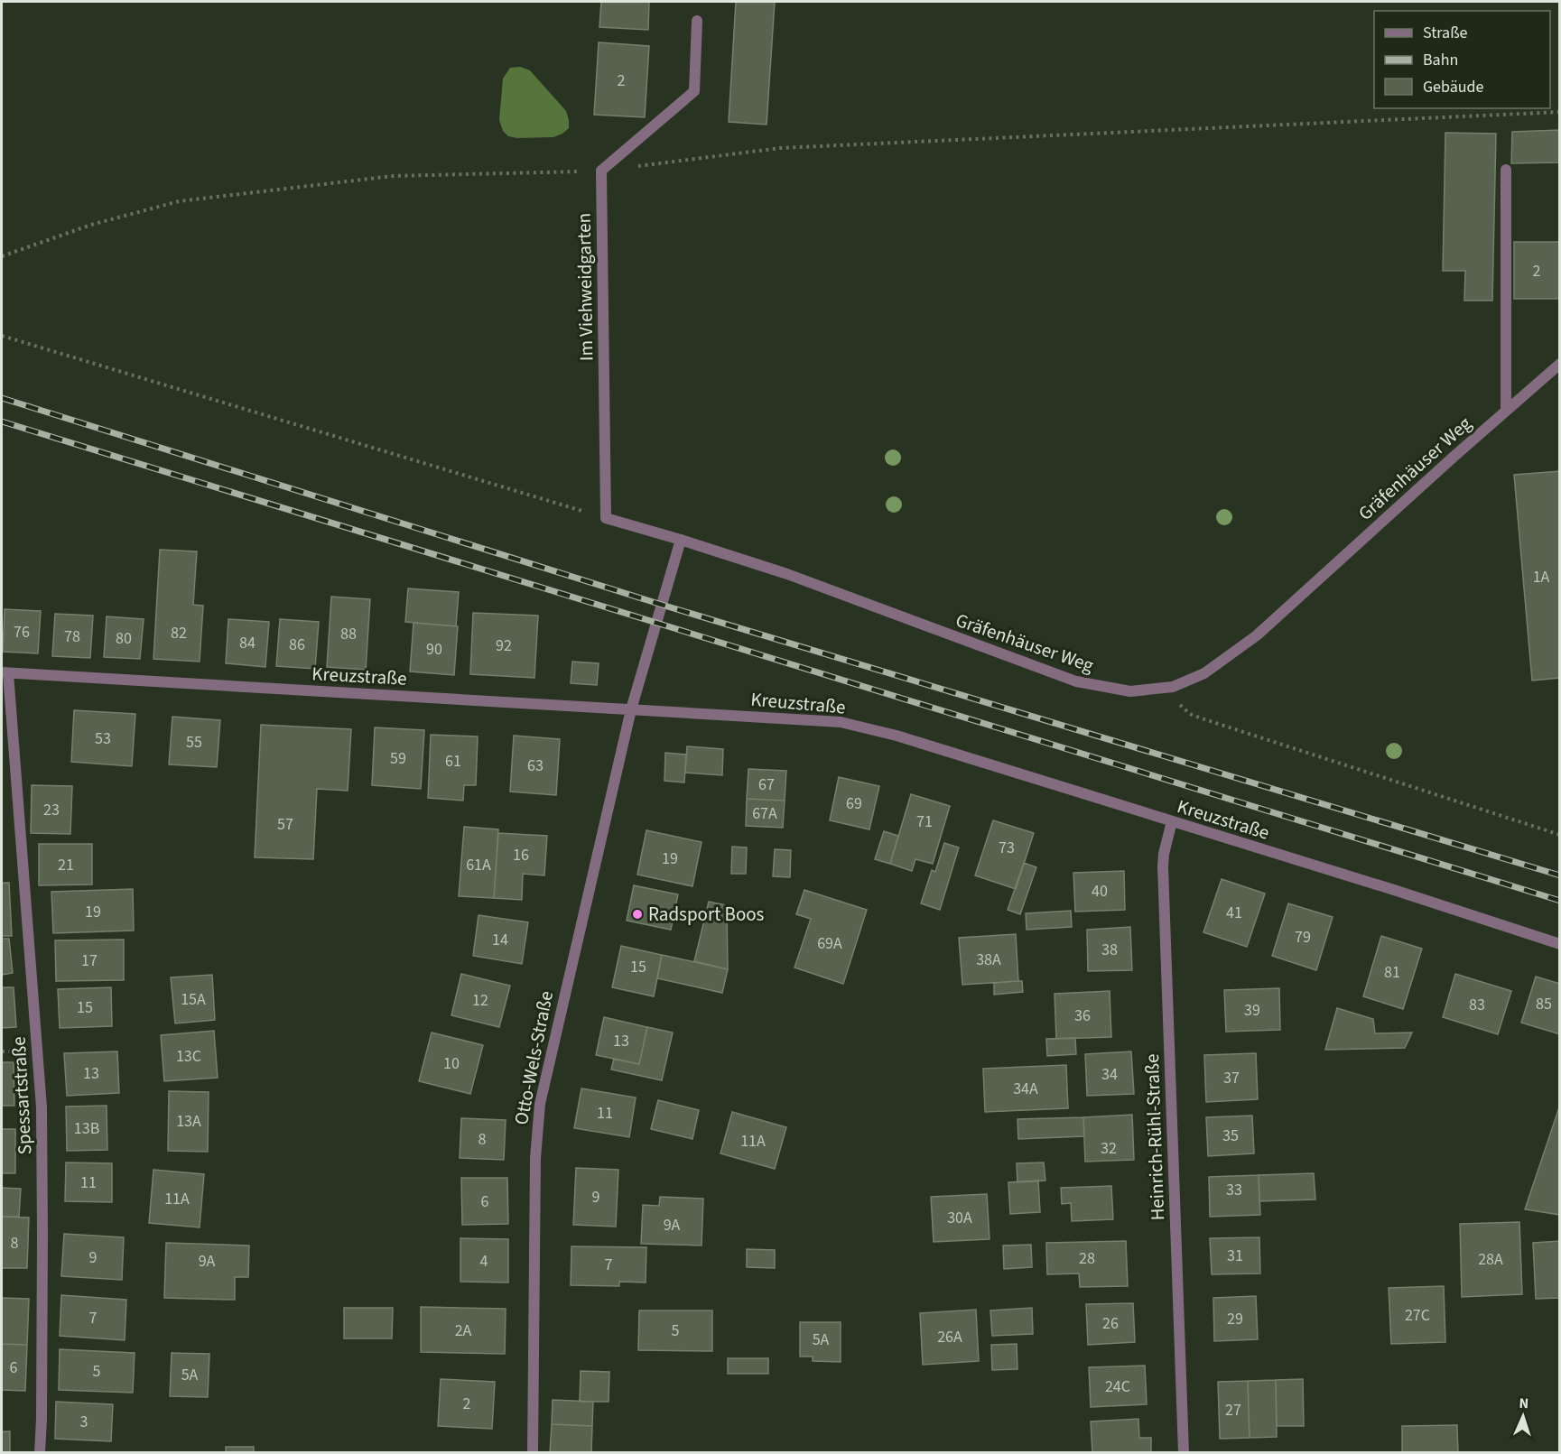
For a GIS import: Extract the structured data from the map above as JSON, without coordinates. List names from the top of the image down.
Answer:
{
  "streets": {
    "street": [
      "Im Viehweidgarten",
      "Gräfenhäuser Weg",
      "Kreuzstraße",
      "Otto-Wels-Straße",
      "Spessartstraße",
      "Heinrich-Rühl-Straße"
    ]
  },
  "crossings": [
    ["Kreuzstraße", "Otto-Wels-Straße"],
    ["Kreuzstraße", "Spessartstraße"],
    ["Kreuzstraße", "Heinrich-Rühl-Straße"]
  ],
  "places": ["Radsport Boos"],
  "house_numbers": [
    "2",
    "2",
    "1A",
    "76",
    "82",
    "88",
    "78",
    "80",
    "84",
    "86",
    "92",
    "90",
    "53",
    "55",
    "59",
    "61",
    "63",
    "67",
    "69",
    "23",
    "67A",
    "71",
    "57",
    "73",
    "16",
    "19",
    "21",
    "61A",
    "40",
    "19",
    "41",
    "79",
    "14",
    "69A",
    "38",
    "38A",
    "17",
    "15",
    "81",
    "15A",
    "12",
    "85",
    "83",
    "15",
    "39",
    "36",
    "13",
    "13C",
    "10",
    "13",
    "34",
    "37",
    "34A",
    "11",
    "13A",
    "13B",
    "35",
    "8",
    "11A",
    "32",
    "11",
    "33",
    "9",
    "11A",
    "6",
    "30A",
    "9A",
    "8",
    "31",
    "9",
    "28",
    "28A",
    "9A",
    "4",
    "7",
    "27C",
    "7",
    "29",
    "26",
    "2A",
    "5",
    "26A",
    "5A",
    "6",
    "5",
    "5A",
    "24C",
    "2",
    "27",
    "3"
  ],
  "legend": ["Straße", "Bahn", "Gebäude"],
  "north": "top"
}
